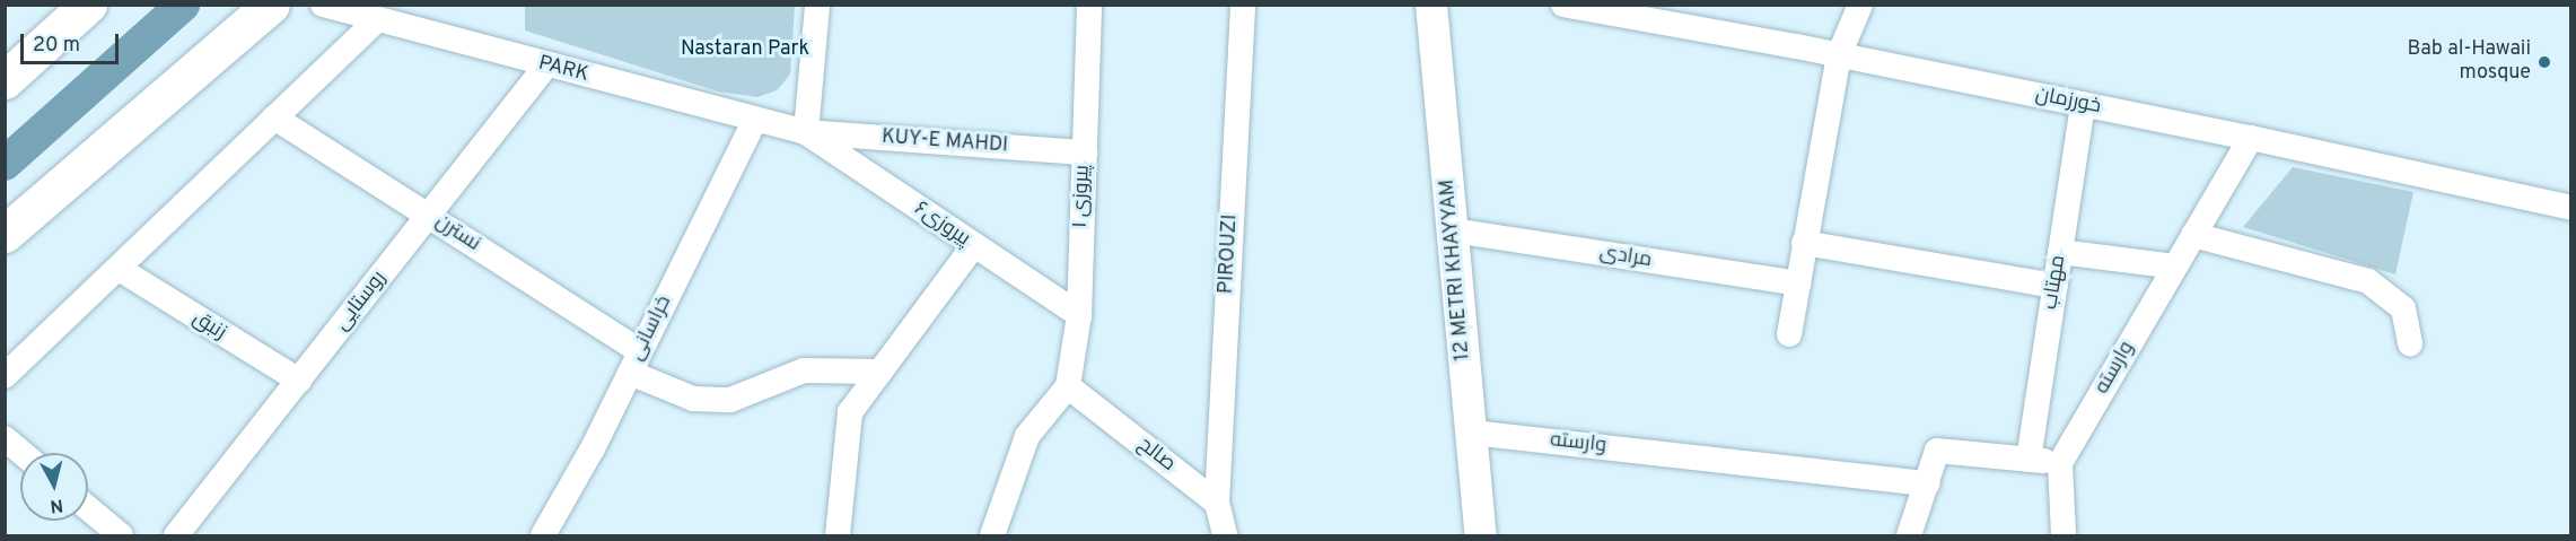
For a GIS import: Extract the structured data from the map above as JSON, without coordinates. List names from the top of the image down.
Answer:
{
  "streets": {
    "street": [
      "PARK",
      "خورزمان",
      "KUY-E MAHDI",
      "پیروزی ۱",
      "پیروزی۶",
      "نسترن",
      "PIROUZI",
      "مرادی",
      "12 METRI KHAYYAM",
      "مهتاب",
      "روستایی",
      "زنبق",
      "خراسانی",
      "وارسته",
      "صالح"
    ]
  },
  "crossings": [
    ["PARK", "KUY-E MAHDI"],
    ["PARK", "پیروزی۶"],
    ["PARK", "روستایی"],
    ["PARK", "خراسانی"],
    ["خورزمان", "مهتاب"],
    ["خورزمان", "وارسته"],
    ["KUY-E MAHDI", "پیروزی ۱"],
    ["KUY-E MAHDI", "پیروزی۶"],
    ["پیروزی ۱", "پیروزی۶"],
    ["پیروزی ۱", "صالح"],
    ["نسترن", "روستایی"],
    ["نسترن", "خراسانی"],
    ["PIROUZI", "صالح"],
    ["مرادی", "12 METRI KHAYYAM"],
    ["12 METRI KHAYYAM", "وارسته"],
    ["روستایی", "زنبق"]
  ],
  "parks": ["Nastaran Park"],
  "places": ["Bab al-Hawaii mosque"],
  "scale_bar": "20 m",
  "north": "bottom"
}
